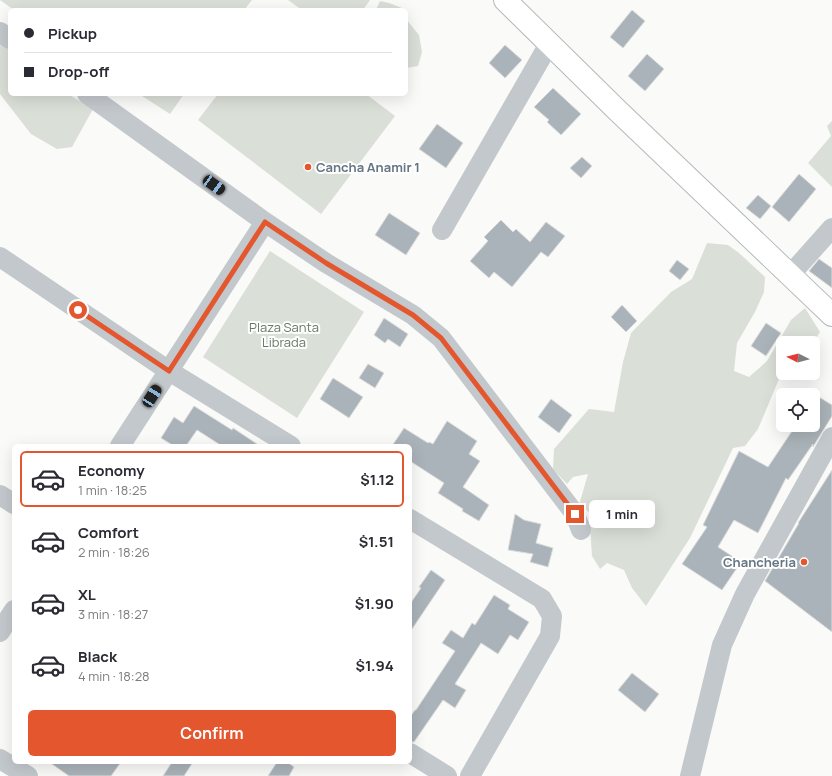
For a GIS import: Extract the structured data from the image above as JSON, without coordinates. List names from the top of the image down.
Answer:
{
  "parks": ["Plaza Santa Librada"],
  "places": ["Cancha Anamir 1", "Chancheria"],
  "north": "left",
  "page": {
    "banner": ["Pickup", "Drop-off"],
    "list": [
      {
        "name": "Economy",
        "note": "1 min · 18:25",
        "value": "$1.12"
      },
      {
        "name": "Comfort",
        "note": "2 min · 18:26",
        "value": "$1.51"
      },
      {
        "name": "XL",
        "note": "3 min · 18:27",
        "value": "$1.90"
      },
      {
        "name": "Black",
        "note": "4 min · 18:28",
        "value": "$1.94"
      }
    ],
    "bubble": "1 min",
    "buttons": "Confirm"
  }
}
